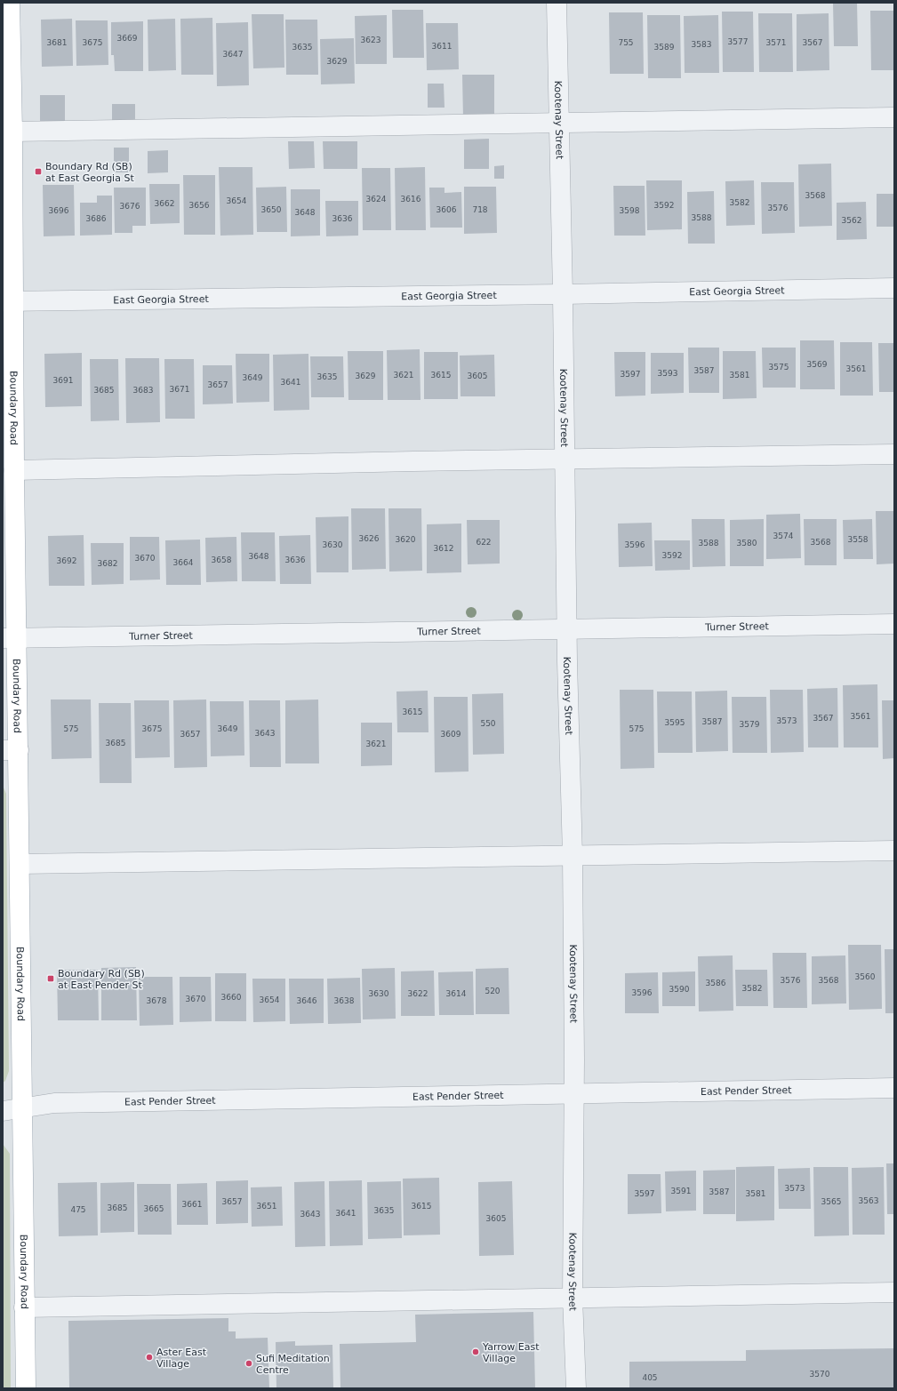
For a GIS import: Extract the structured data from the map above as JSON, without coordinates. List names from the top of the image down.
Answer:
{
  "streets": {
    "main road": ["Boundary Road"],
    "street": [
      "Kootenay Street",
      "East Georgia Street",
      "Turner Street",
      "East Pender Street"
    ]
  },
  "crossings": [
    ["Kootenay Street", "East Georgia Street"],
    ["Kootenay Street", "Turner Street"],
    ["Kootenay Street", "East Pender Street"],
    ["East Georgia Street", "Boundary Road"],
    ["Boundary Road", "Turner Street"],
    ["Boundary Road", "East Pender Street"]
  ],
  "places": {
    "transit": ["Boundary Rd (SB) at East Georgia St", "Boundary Rd (SB) at East Pender St"],
    "other": ["Yarrow East Village", "Aster East Village", "Sufi Meditation Centre"]
  },
  "house_numbers": [
    "3669",
    "3623",
    "3577",
    "3681",
    "3675",
    "755",
    "3571",
    "3567",
    "3583",
    "3611",
    "3635",
    "3589",
    "3647",
    "3629",
    "3568",
    "3624",
    "3616",
    "3654",
    "3582",
    "3662",
    "3656",
    "3592",
    "3676",
    "3576",
    "3650",
    "3606",
    "718",
    "3696",
    "3598",
    "3648",
    "3588",
    "3686",
    "3636",
    "3562",
    "3569",
    "3575",
    "3561",
    "3587",
    "3593",
    "3597",
    "3621",
    "3615",
    "3581",
    "3629",
    "3605",
    "3635",
    "3649",
    "3691",
    "3641",
    "3657",
    "3671",
    "3685",
    "3683",
    "3574",
    "3626",
    "3620",
    "3558",
    "622",
    "3568",
    "3588",
    "3580",
    "3630",
    "3596",
    "3612",
    "3592",
    "3648",
    "3670",
    "3658",
    "3636",
    "3692",
    "3664",
    "3682",
    "3615",
    "3561",
    "3567",
    "3573",
    "3587",
    "3595",
    "550",
    "3579",
    "575",
    "3675",
    "3649",
    "575",
    "3643",
    "3657",
    "3609",
    "3685",
    "3621",
    "3560",
    "3576",
    "3568",
    "3586",
    "3582",
    "3590",
    "520",
    "3596",
    "3630",
    "3622",
    "3614",
    "3660",
    "3670",
    "3654",
    "3678",
    "3646",
    "3638",
    "3573",
    "3591",
    "3587",
    "3597",
    "3581",
    "3563",
    "3657",
    "3565",
    "3661",
    "3651",
    "3615",
    "3685",
    "3665",
    "475",
    "3635",
    "3641",
    "3643",
    "3605",
    "3570",
    "405"
  ]
}
